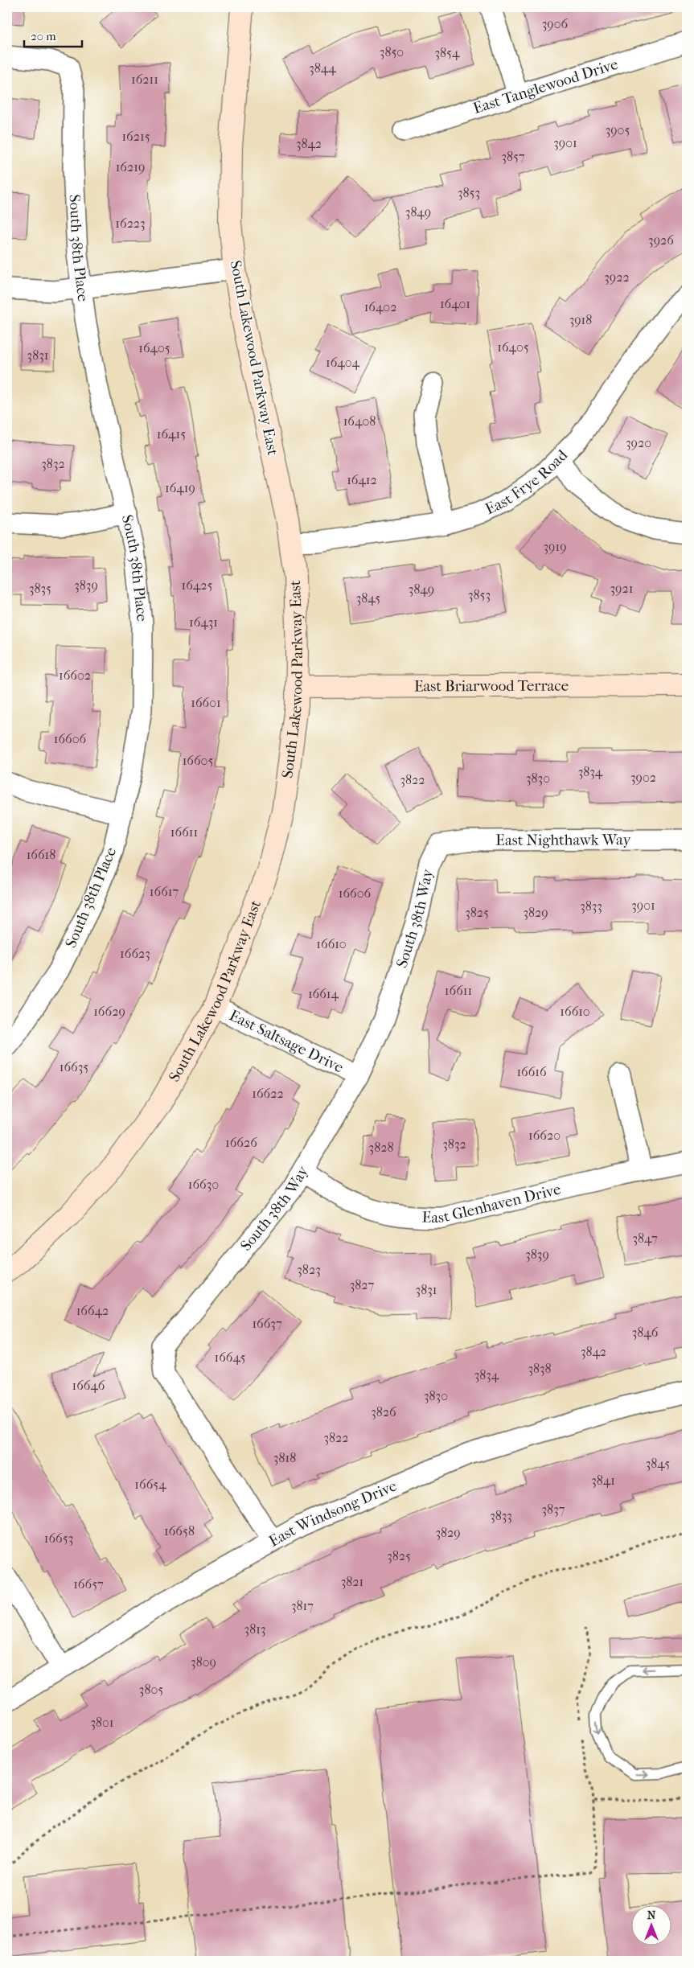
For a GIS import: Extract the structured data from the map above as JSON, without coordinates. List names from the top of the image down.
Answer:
{
  "streets": {
    "street": [
      "East Tanglewood Drive",
      "South 38th Place",
      "South Lakewood Parkway East",
      "East Frye Road",
      "East Briarwood Terrace",
      "East Nighthawk Way",
      "South 38th Way",
      "East Saltsage Drive",
      "East Glenhaven Drive",
      "East Windsong Drive"
    ]
  },
  "crossings": [
    ["South Lakewood Parkway East", "East Frye Road"],
    ["South Lakewood Parkway East", "East Briarwood Terrace"],
    ["South Lakewood Parkway East", "East Saltsage Drive"],
    ["East Nighthawk Way", "South 38th Way"],
    ["South 38th Way", "East Saltsage Drive"],
    ["South 38th Way", "East Glenhaven Drive"],
    ["South 38th Way", "East Windsong Drive"]
  ],
  "house_numbers": [
    "3906",
    "3850",
    "3854",
    "3844",
    "16211",
    "3905",
    "16215",
    "3901",
    "3842",
    "3857",
    "16219",
    "3853",
    "3849",
    "16223",
    "3926",
    "3922",
    "16401",
    "16402",
    "3918",
    "16405",
    "16405",
    "3831",
    "16404",
    "16408",
    "16415",
    "3920",
    "3832",
    "16412",
    "16419",
    "3919",
    "3839",
    "16425",
    "3835",
    "3921",
    "3849",
    "3853",
    "3845",
    "16431",
    "16602",
    "16601",
    "16606",
    "16605",
    "3834",
    "3902",
    "3830",
    "3822",
    "16611",
    "16618",
    "16617",
    "16606",
    "3901",
    "3833",
    "3825",
    "3829",
    "16610",
    "16623",
    "16611",
    "16614",
    "16629",
    "16610",
    "16635",
    "16616",
    "16622",
    "16620",
    "16626",
    "3832",
    "3828",
    "16630",
    "3847",
    "3839",
    "3823",
    "3827",
    "3831",
    "16642",
    "16637",
    "3846",
    "3842",
    "16645",
    "3838",
    "3834",
    "16646",
    "3830",
    "3826",
    "3822",
    "3818",
    "3845",
    "3841",
    "16654",
    "3837",
    "3833",
    "16658",
    "3829",
    "16653",
    "3825",
    "3821",
    "16657",
    "3817",
    "3813",
    "3809",
    "3805",
    "3801"
  ],
  "scale_bar": "20 m",
  "north": "top"
}
